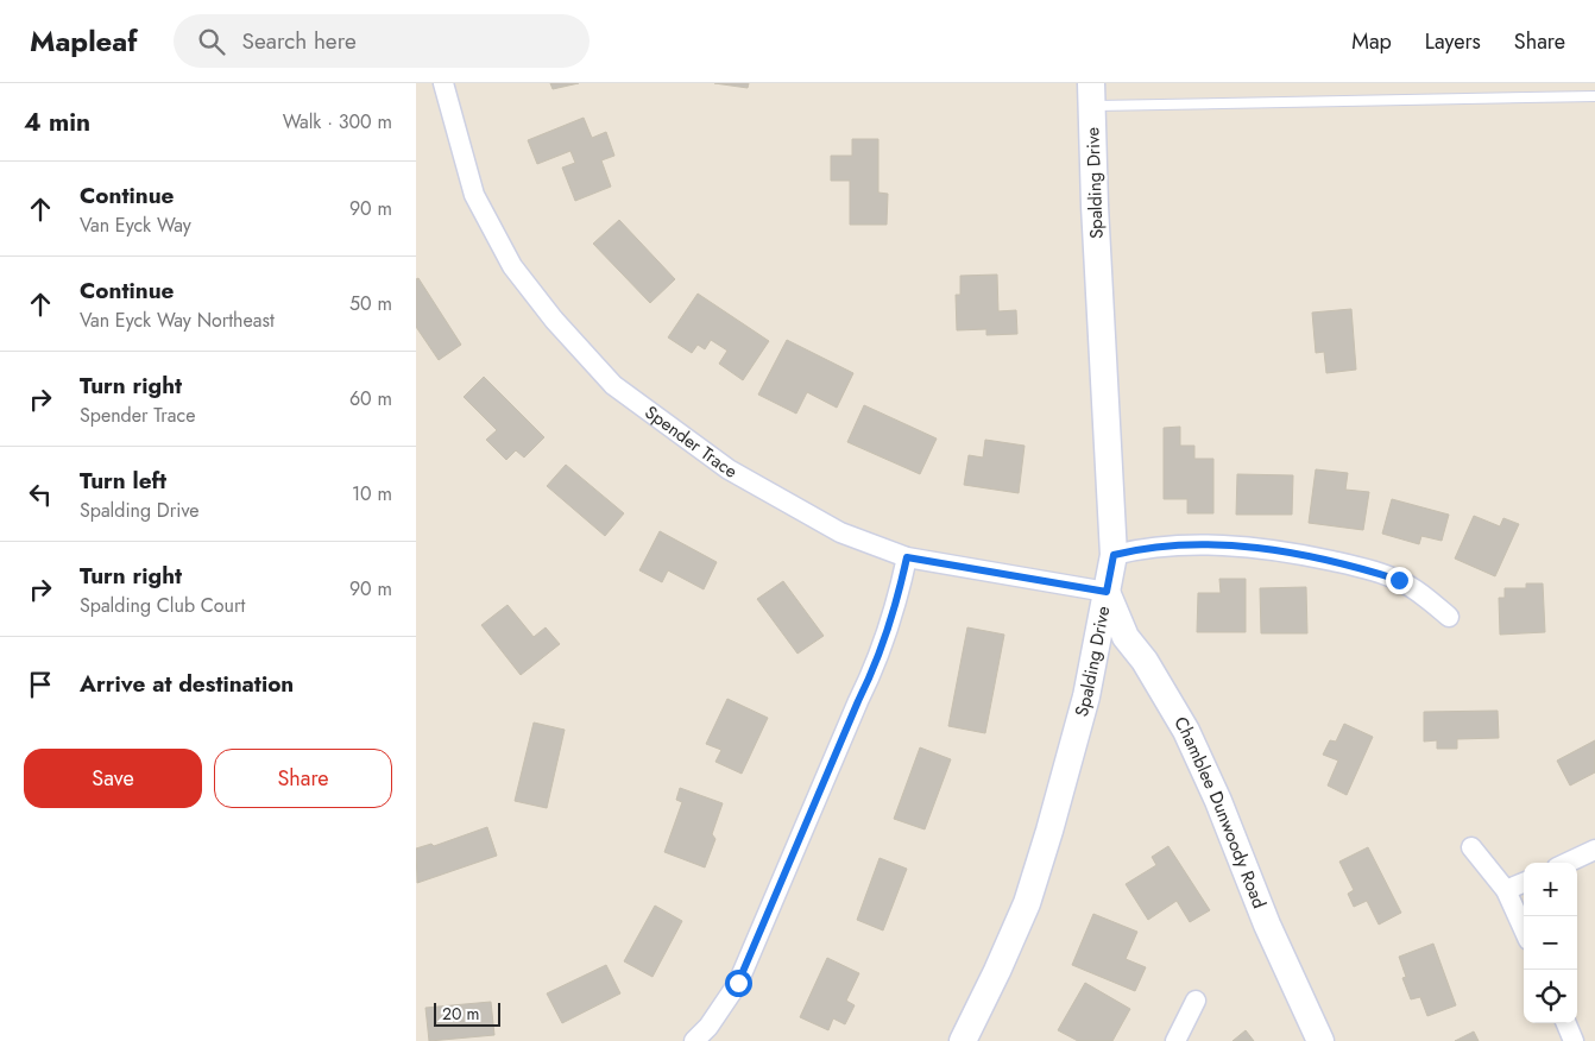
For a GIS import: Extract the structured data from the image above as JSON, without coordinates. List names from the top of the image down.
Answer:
{
  "streets": {
    "street": ["Spalding Drive", "Spender Trace", "Chamblee Dunwoody Road"]
  },
  "crossings": [
    ["Spalding Drive", "Spender Trace"],
    ["Spalding Drive", "Chamblee Dunwoody Road"],
    ["Spender Trace", "Chamblee Dunwoody Road"]
  ],
  "scale_bar": "20 m",
  "page": {
    "header": "Mapleaf",
    "search": "Search here",
    "nav": ["Map", "Layers", "Share"],
    "heading": ["4 min", "Walk · 300 m"],
    "list": [
      ["Continue", "Van Eyck Way", "90 m"],
      ["Continue", "Van Eyck Way Northeast", "50 m"],
      ["Turn right", "Spender Trace", "60 m"],
      ["Turn left", "Spalding Drive", "10 m"],
      ["Turn right", "Spalding Club Court", "90 m"],
      "Arrive at destination"
    ],
    "buttons": ["Save", "Share"],
    "map_buttons": ["+", "−"],
    "scale": "20 m"
  }
}
